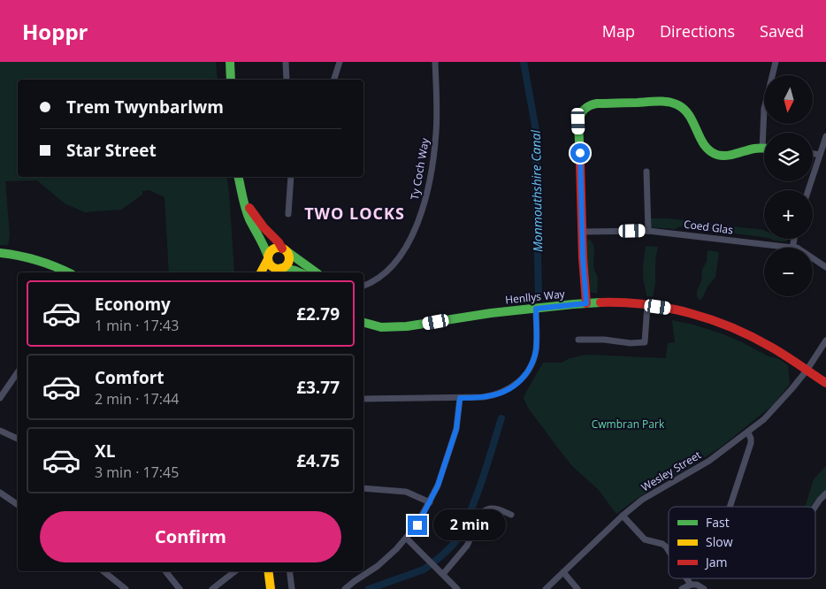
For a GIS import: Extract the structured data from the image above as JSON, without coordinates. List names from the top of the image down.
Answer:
{
  "streets": {
    "street": [
      "Ty Coch Way",
      "Coed Glas",
      "Henllys Way",
      "Wesley Street"
    ]
  },
  "crossings": [
    ["Henllys Way", "Wesley Street"]
  ],
  "districts": ["TWO LOCKS"],
  "water": ["Monmouthshire Canal"],
  "parks": ["Cwmbran Park"],
  "legend": ["Fast", "Slow", "Jam"],
  "north": "bottom",
  "page": {
    "header": "Hoppr",
    "nav": ["Map", "Directions", "Saved"],
    "map_buttons": ["+", "−"],
    "banner": ["Trem Twynbarlwm", "Star Street"],
    "list": [
      {
        "name": "Economy",
        "note": "1 min · 17:43",
        "value": "£2.79"
      },
      {
        "name": "Comfort",
        "note": "2 min · 17:44",
        "value": "£3.77"
      },
      {
        "name": "XL",
        "note": "3 min · 17:45",
        "value": "£4.75"
      }
    ],
    "buttons": "Confirm",
    "bubble": "2 min"
  }
}
